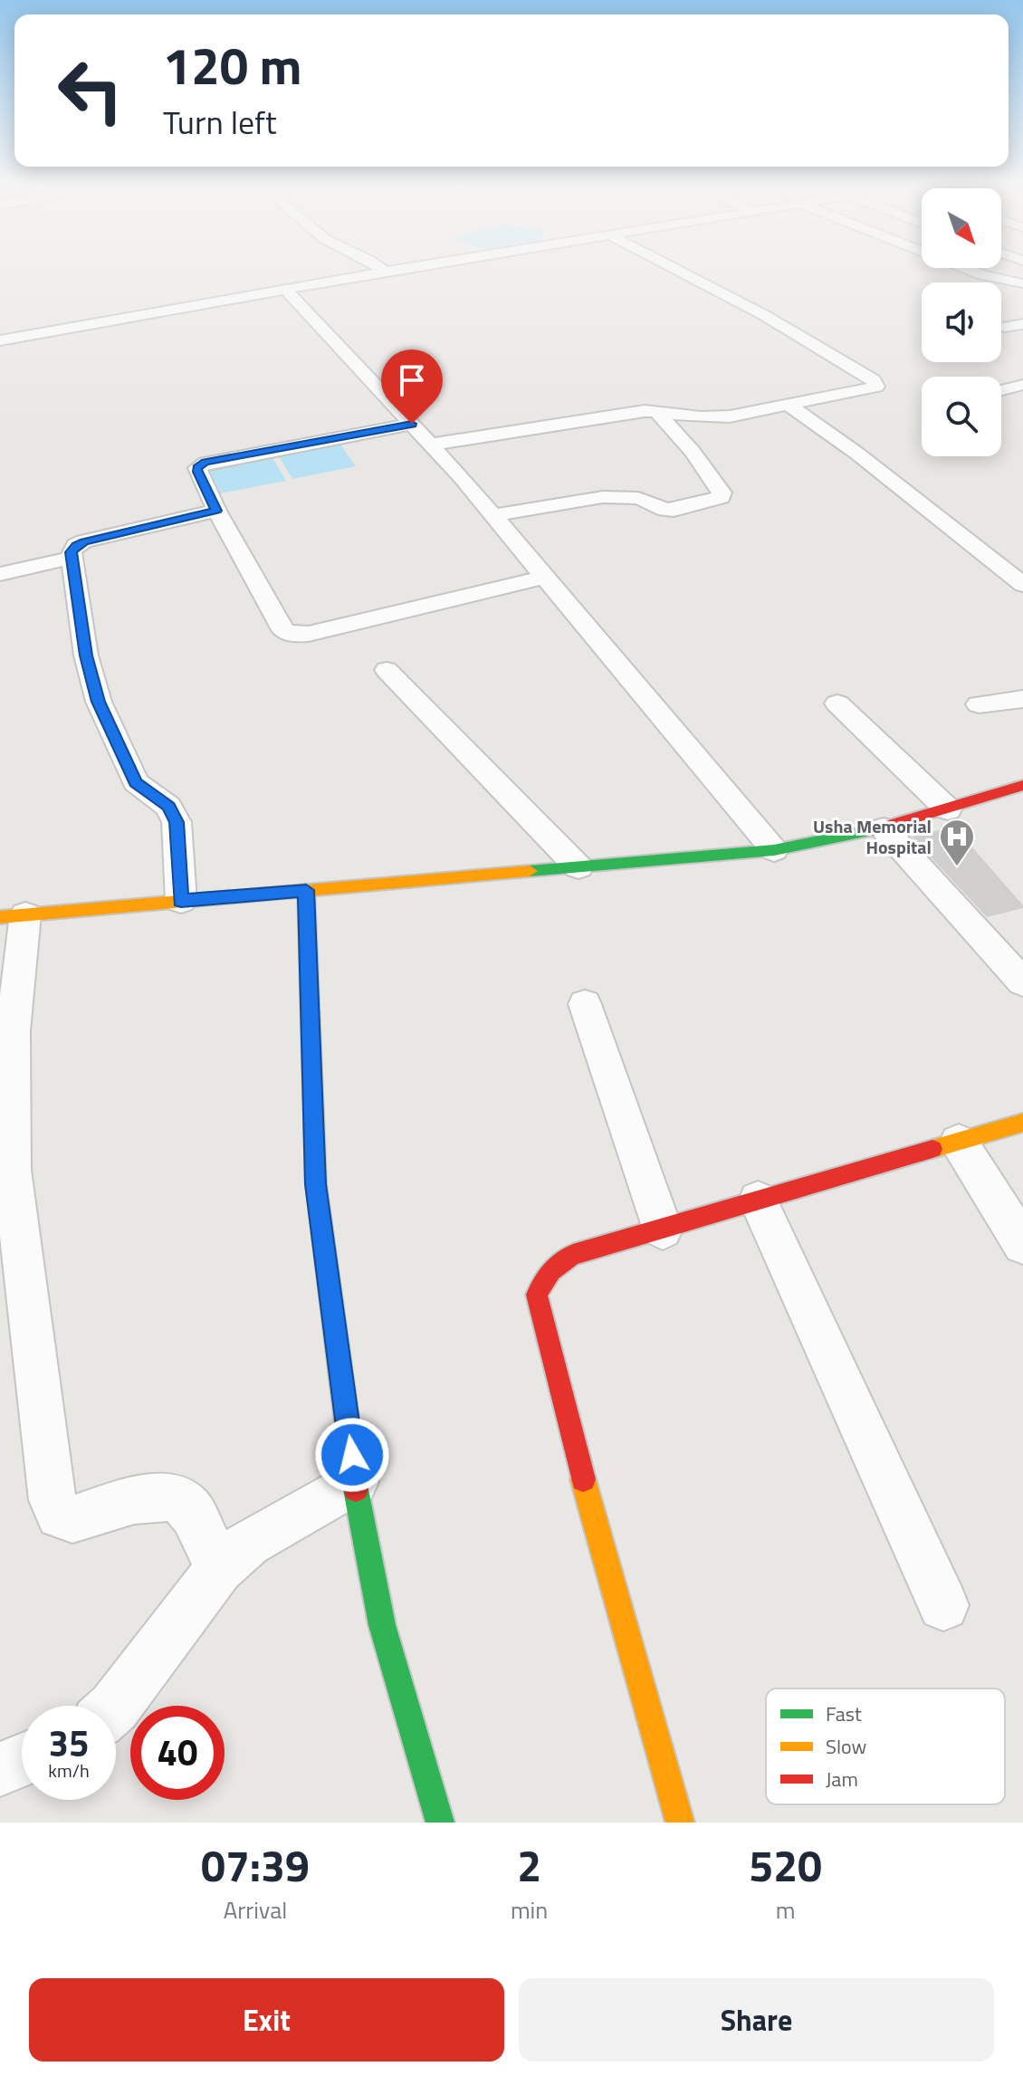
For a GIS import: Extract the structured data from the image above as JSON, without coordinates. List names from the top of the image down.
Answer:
{
  "places": {
    "hospital": ["Usha Memorial Hospital"]
  },
  "legend": ["Fast", "Slow", "Jam"],
  "north": "bottom right",
  "page": {
    "turn": ["120 m", "Turn left"],
    "speed": "35 km/h",
    "limit": "40",
    "eta": [
      "07:39",
      "Arrival",
      "2",
      "min",
      "520",
      "m"
    ],
    "buttons": ["Exit", "Share"]
  }
}
